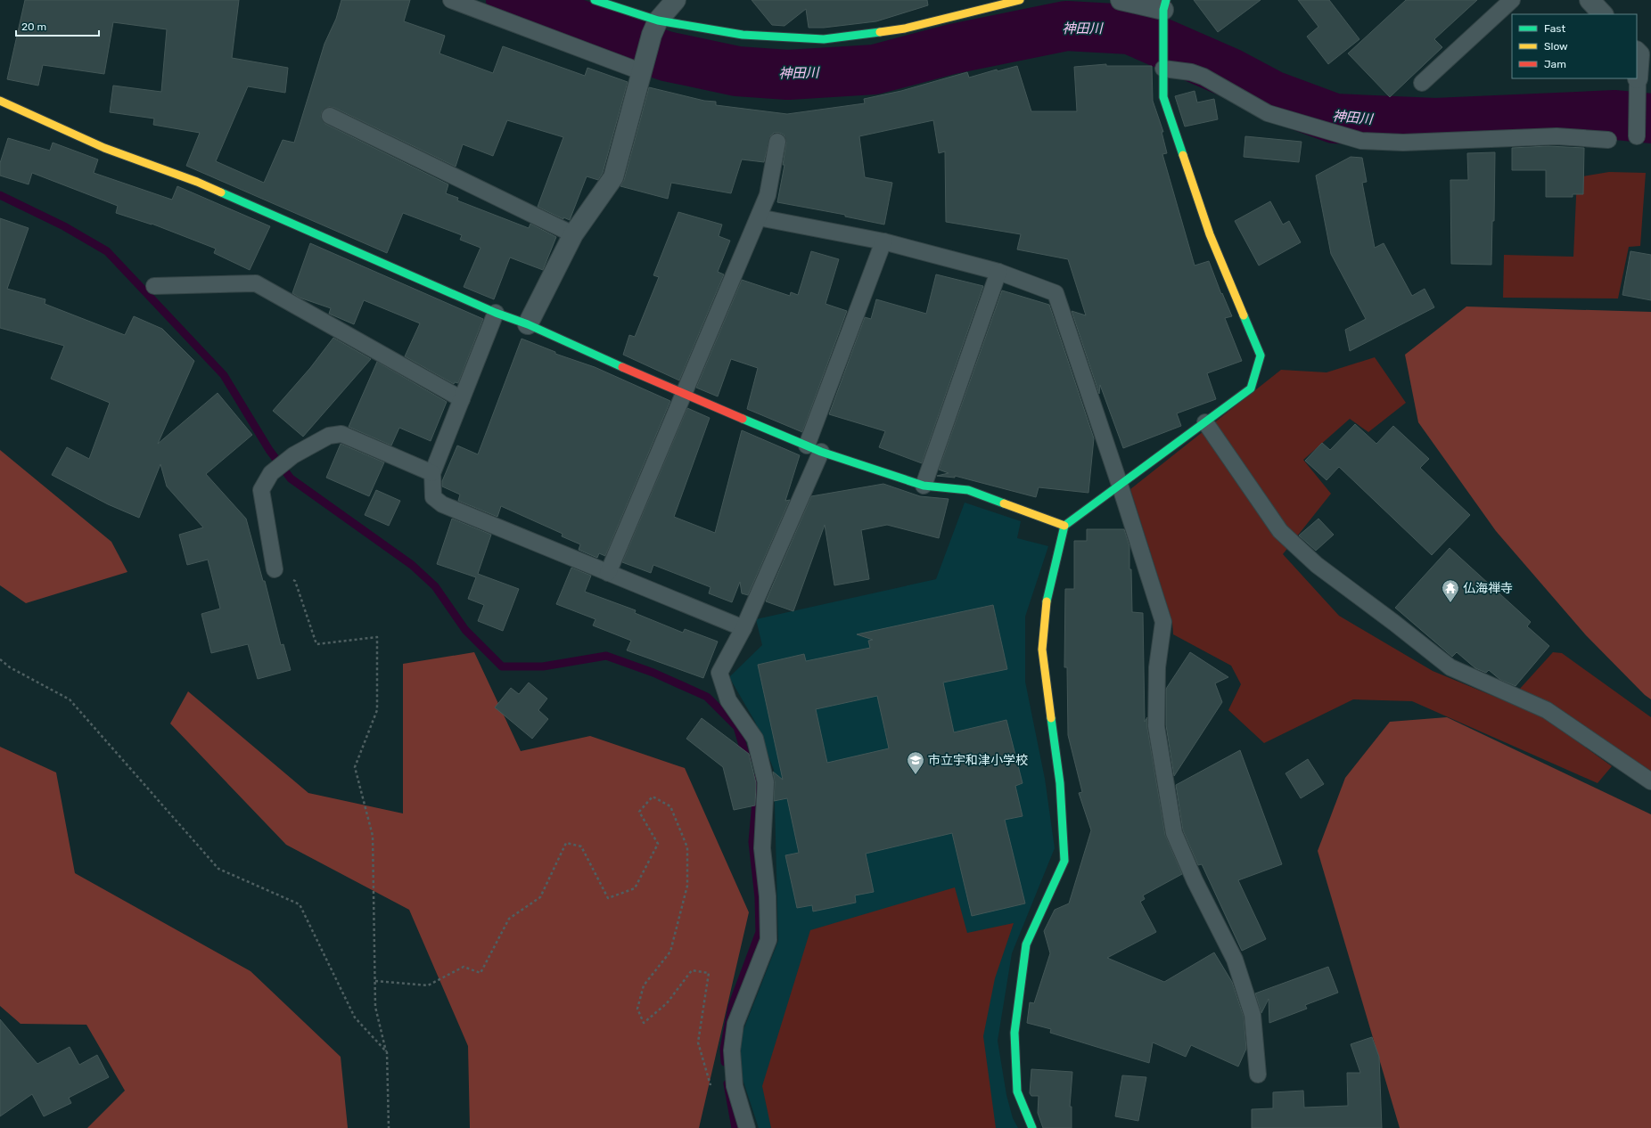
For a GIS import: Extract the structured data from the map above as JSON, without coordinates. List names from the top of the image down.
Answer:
{
  "water": ["神田川"],
  "places": {
    "temple": ["仏海禅寺"],
    "school or university": ["市立宇和津小学校"]
  },
  "legend": ["Fast", "Slow", "Jam"],
  "scale_bar": "20 m"
}
